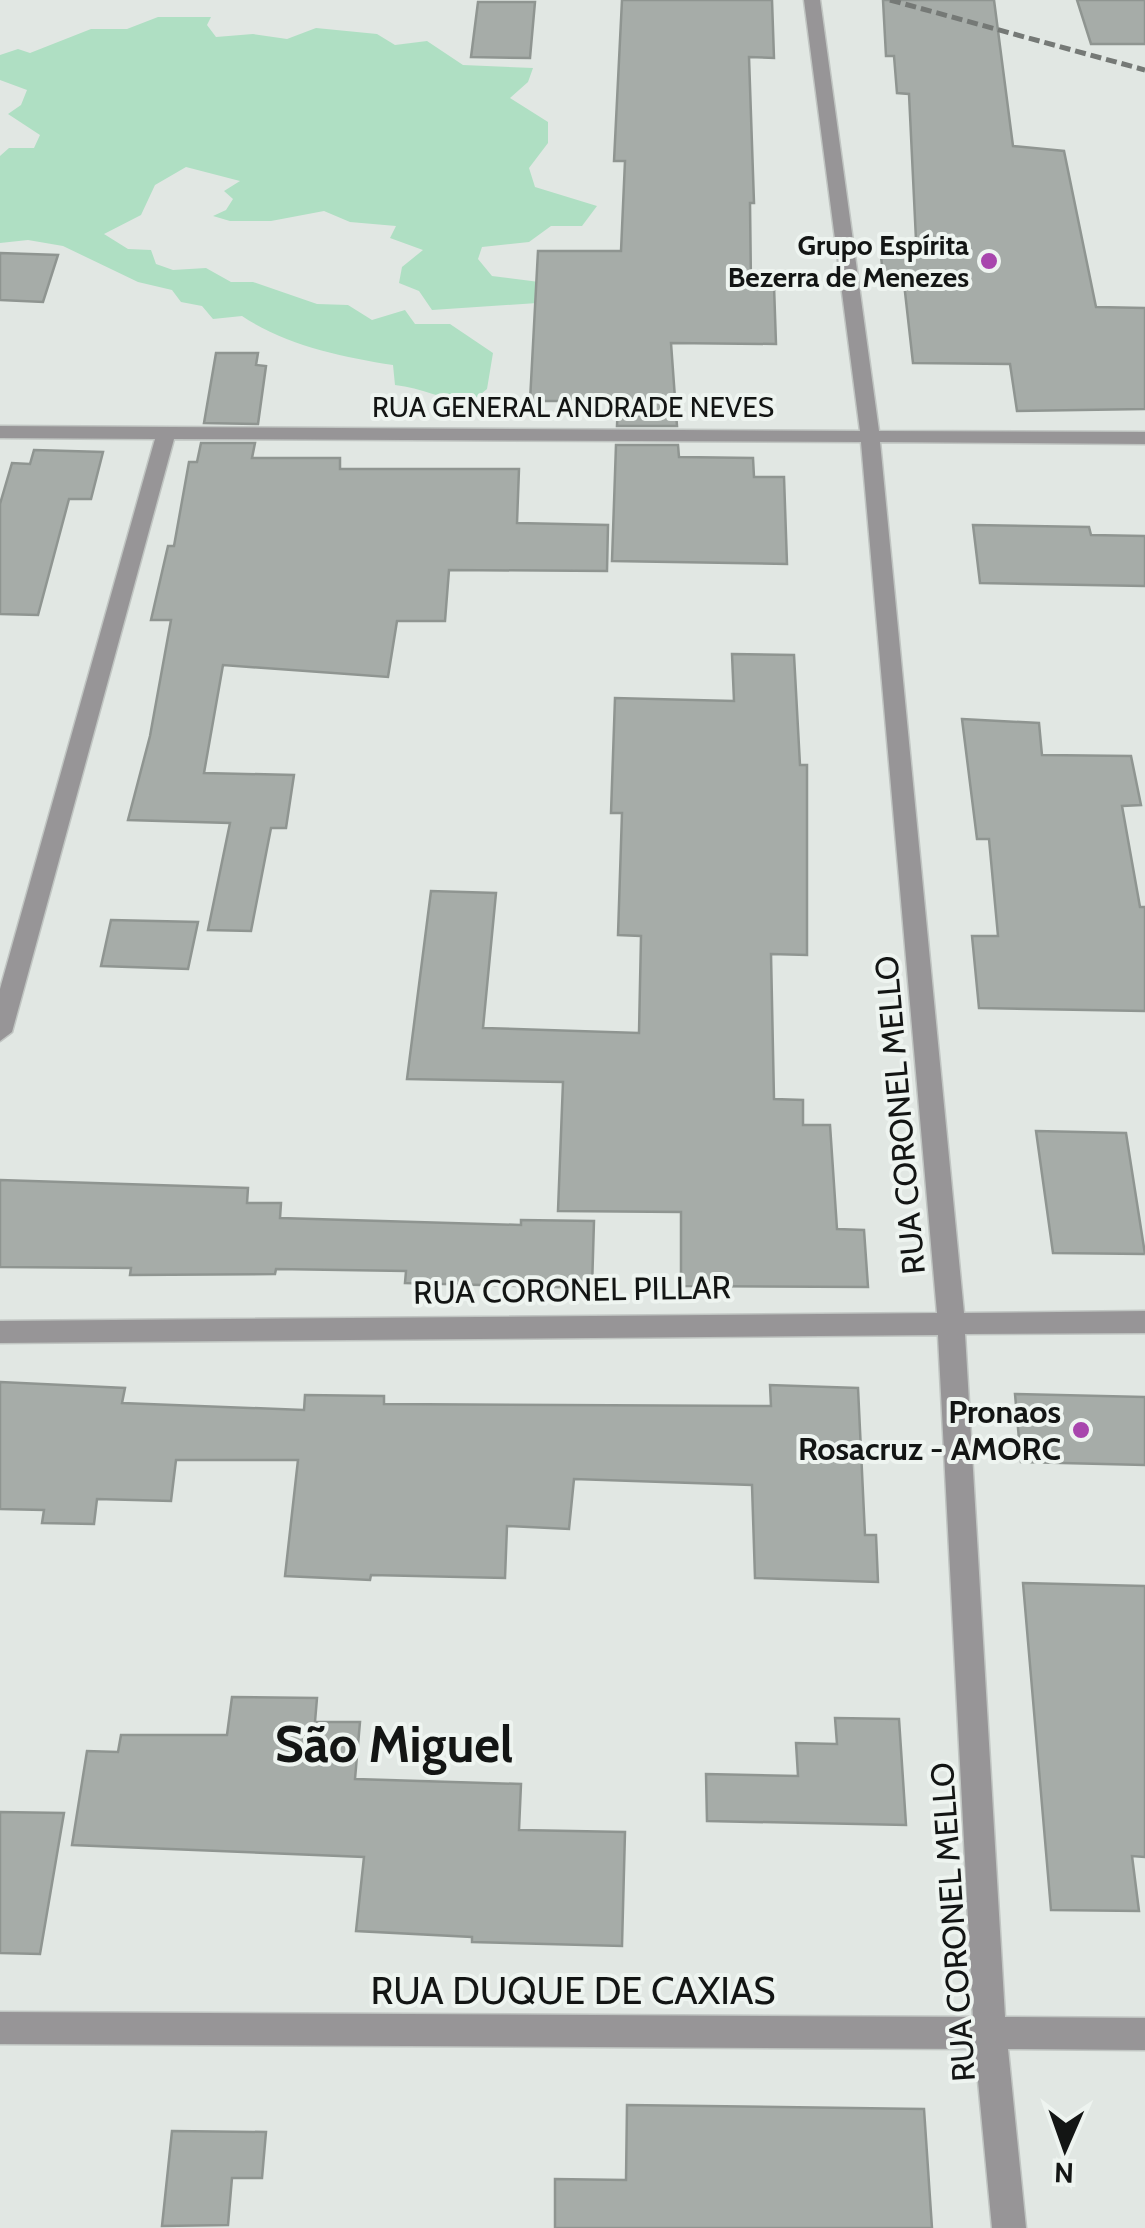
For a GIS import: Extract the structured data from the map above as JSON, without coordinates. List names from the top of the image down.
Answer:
{
  "streets": {
    "street": [
      "RUA GENERAL ANDRADE NEVES",
      "RUA CORONEL MELLO",
      "RUA CORONEL PILLAR",
      "RUA DUQUE DE CAXIAS"
    ]
  },
  "crossings": [
    ["RUA GENERAL ANDRADE NEVES", "RUA CORONEL MELLO"],
    ["RUA CORONEL MELLO", "RUA CORONEL PILLAR"],
    ["RUA CORONEL MELLO", "RUA DUQUE DE CAXIAS"]
  ],
  "districts": ["São Miguel"],
  "places": ["Grupo Espírita Bezerra de Menezes", "Pronaos Rosacruz - AMORC"],
  "north": "bottom"
}
